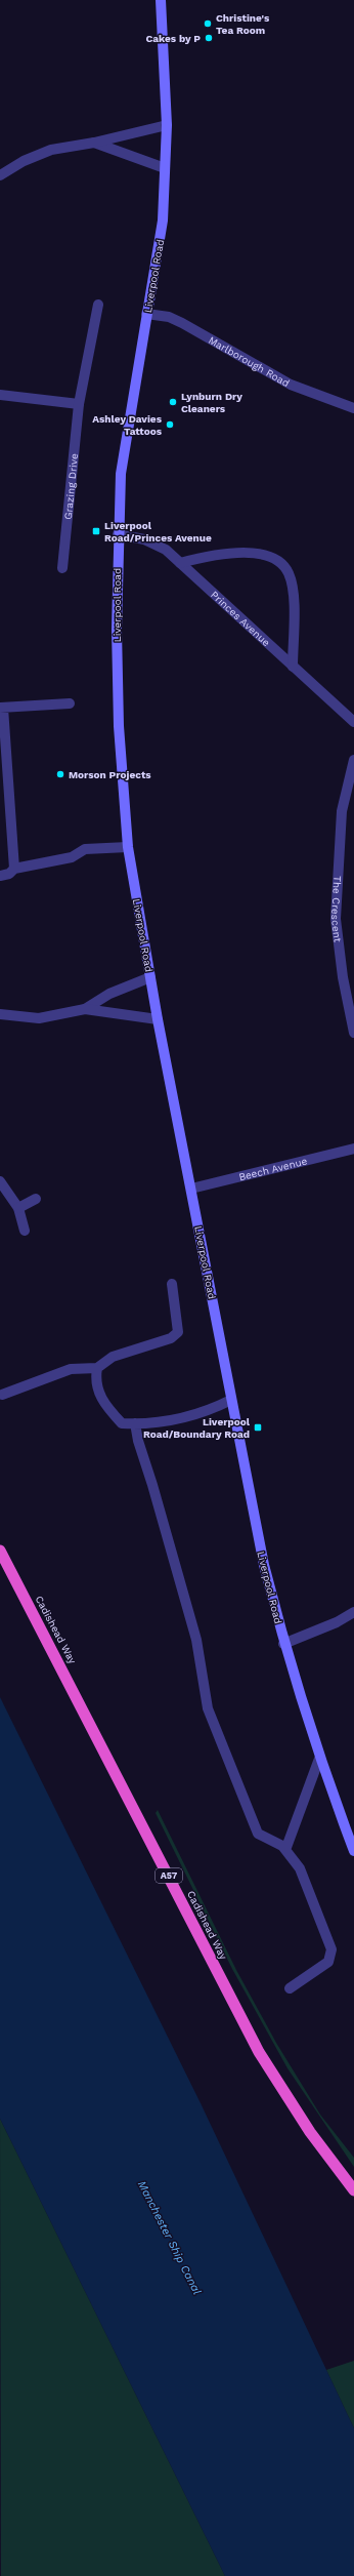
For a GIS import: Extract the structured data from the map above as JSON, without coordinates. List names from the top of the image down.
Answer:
{
  "streets": {
    "highway": ["Cadishead Way", "A57"],
    "main road": ["Liverpool Road"],
    "street": [
      "Marlborough Road",
      "Grazing Drive",
      "Princes Avenue",
      "The Crescent",
      "Beech Avenue"
    ]
  },
  "crossings": [
    ["Liverpool Road", "Marlborough Road"],
    ["Liverpool Road", "Princes Avenue"],
    ["Liverpool Road", "Beech Avenue"]
  ],
  "water": ["Manchester Ship Canal"],
  "places": {
    "other": [
      "Christine's Tea Room",
      "Cakes by P",
      "Lynburn Dry Cleaners",
      "Ashley Davies Tattoos",
      "Morson Projects"
    ],
    "transit": ["Liverpool Road/Princes Avenue", "Liverpool Road/Boundary Road"]
  }
}
